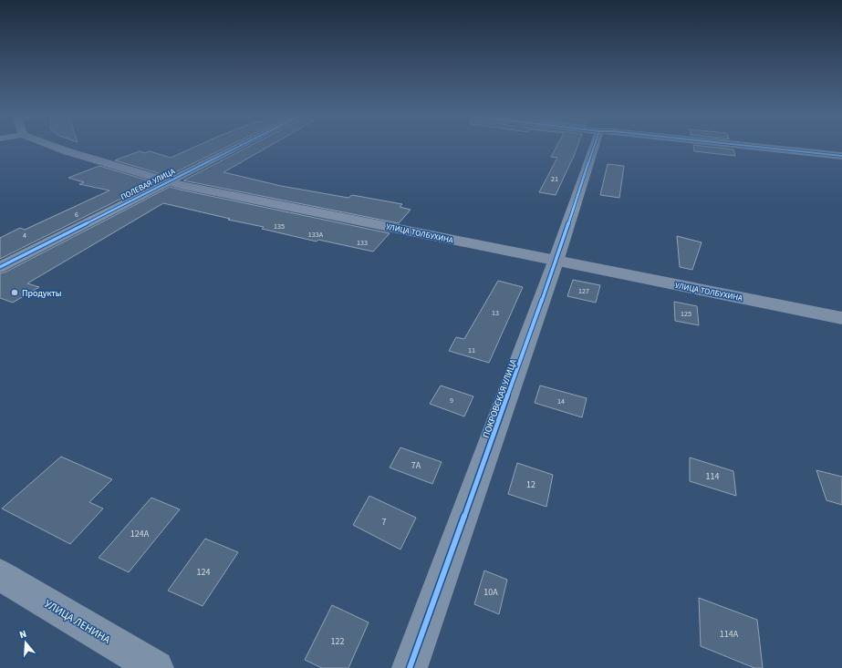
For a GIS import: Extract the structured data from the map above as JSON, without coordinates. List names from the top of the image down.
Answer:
{
  "streets": {
    "main road": ["УЛИЦА ТОЛБУХИНА"],
    "street": ["ПОЛЕВАЯ УЛИЦА", "ПОКРОВСКАЯ УЛИЦА", "УЛИЦА ЛЕНИНА"]
  },
  "crossings": [
    ["ПОЛЕВАЯ УЛИЦА", "УЛИЦА ТОЛБУХИНА"],
    ["УЛИЦА ТОЛБУХИНА", "ПОКРОВСКАЯ УЛИЦА"]
  ],
  "places": ["Продукты"],
  "house_numbers": [
    "21",
    "6",
    "135",
    "133А",
    "4",
    "133",
    "127",
    "13",
    "125",
    "11",
    "9",
    "14",
    "7А",
    "114",
    "12",
    "7",
    "124А",
    "124",
    "10А",
    "114А",
    "122"
  ],
  "north": "top"
}
